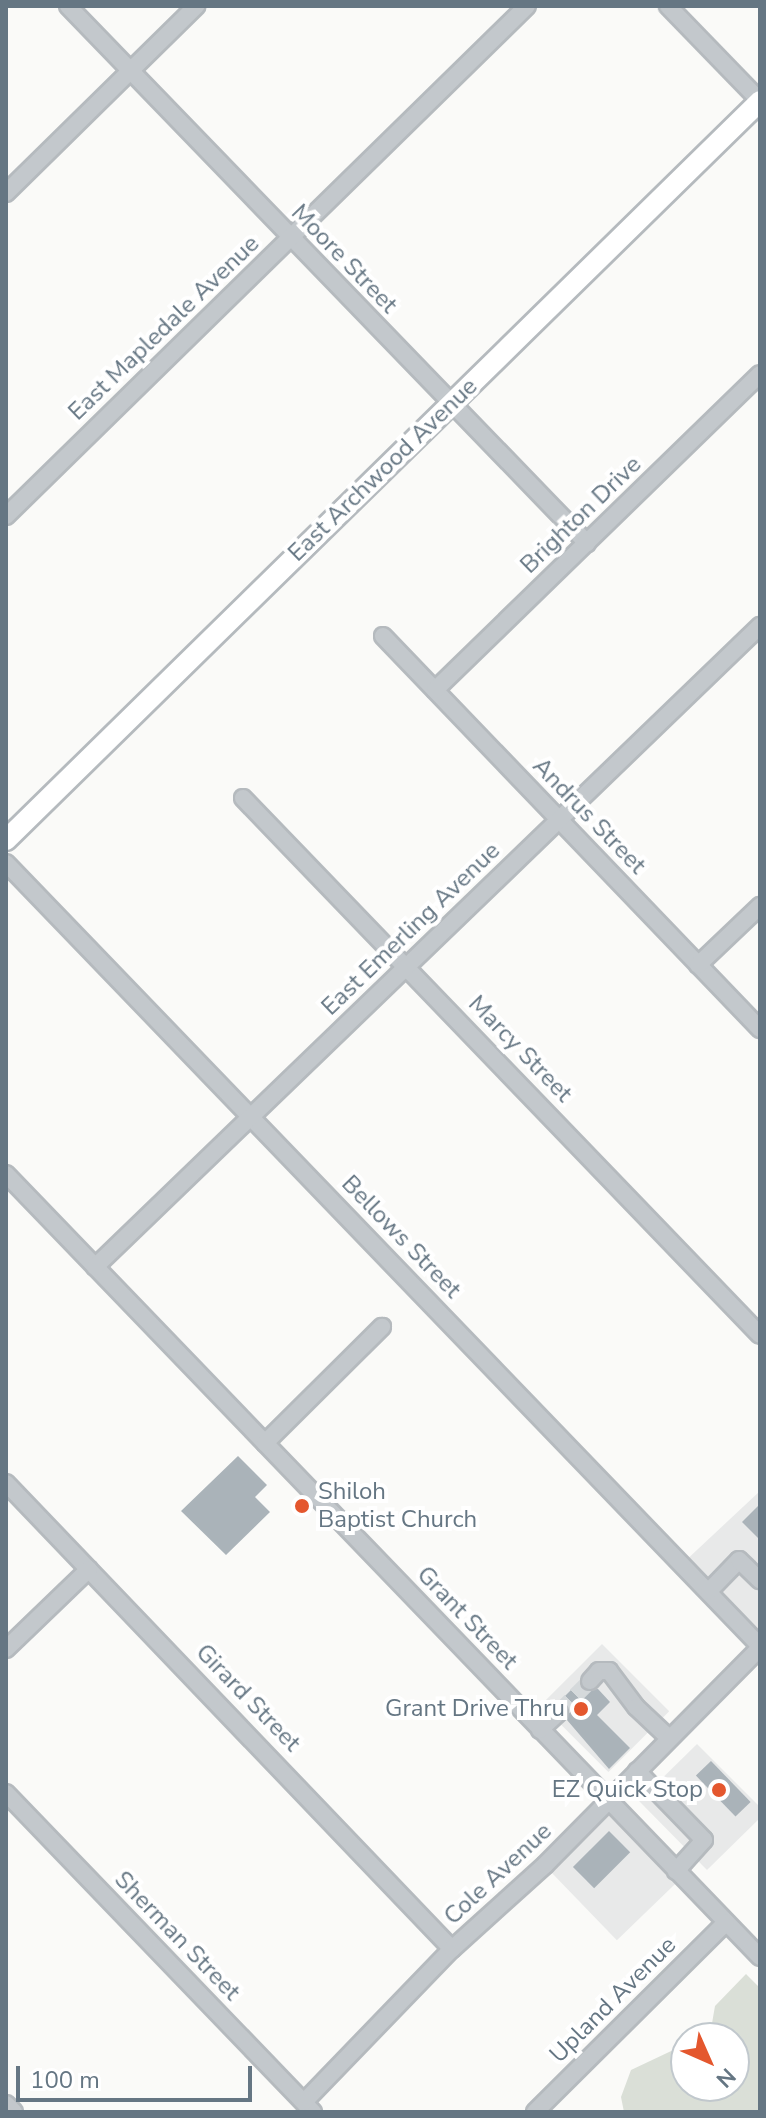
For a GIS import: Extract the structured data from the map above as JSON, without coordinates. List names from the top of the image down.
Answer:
{
  "streets": {
    "main road": ["East Archwood Avenue"],
    "street": [
      "Moore Street",
      "East Mapledale Avenue",
      "Brighton Drive",
      "Andrus Street",
      "East Emerling Avenue",
      "Marcy Street",
      "Bellows Street",
      "Grant Street",
      "Girard Street",
      "Cole Avenue",
      "Sherman Street",
      "Upland Avenue"
    ]
  },
  "crossings": [
    ["Moore Street", "East Mapledale Avenue"],
    ["Moore Street", "East Archwood Avenue"],
    ["Moore Street", "Brighton Drive"],
    ["Brighton Drive", "Andrus Street"],
    ["Andrus Street", "East Emerling Avenue"],
    ["East Emerling Avenue", "Marcy Street"],
    ["East Emerling Avenue", "Bellows Street"],
    ["East Emerling Avenue", "Grant Street"],
    ["Bellows Street", "Cole Avenue"],
    ["Grant Street", "Cole Avenue"],
    ["Grant Street", "Upland Avenue"],
    ["Girard Street", "Cole Avenue"],
    ["Cole Avenue", "Sherman Street"]
  ],
  "places": ["Shiloh Baptist Church", "Grant Drive Thru", "EZ Quick Stop"],
  "scale_bar": "100 m",
  "north": "bottom right"
}
